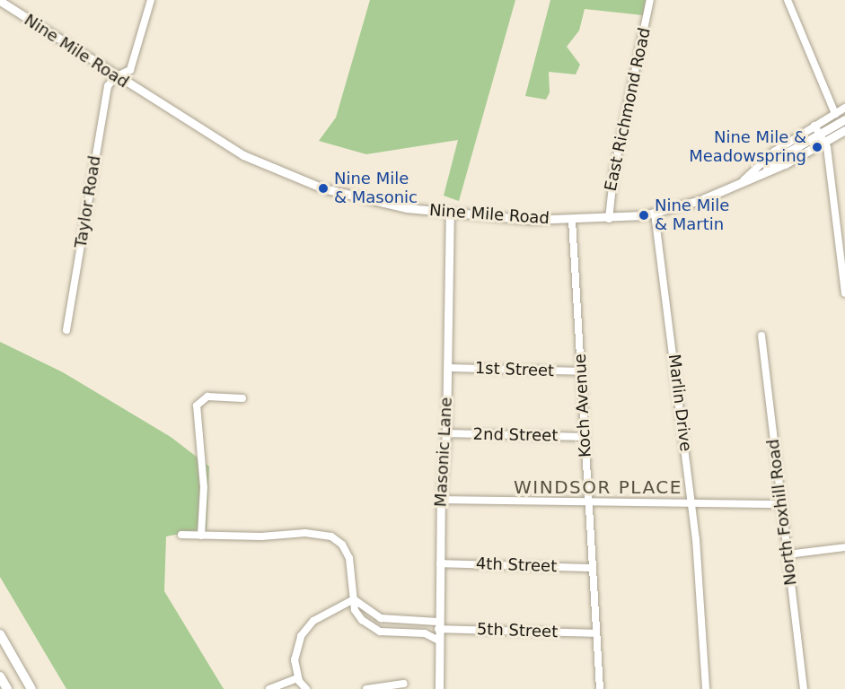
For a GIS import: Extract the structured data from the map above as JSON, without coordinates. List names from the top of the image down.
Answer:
{
  "streets": {
    "main road": ["Nine Mile Road", "Masonic Lane"],
    "street": [
      "East Richmond Road",
      "Taylor Road",
      "1st Street",
      "Marlin Drive",
      "Koch Avenue",
      "2nd Street",
      "North Foxhill Road",
      "4th Street",
      "5th Street"
    ]
  },
  "crossings": [
    ["Nine Mile Road", "East Richmond Road"],
    ["Nine Mile Road", "Taylor Road"],
    ["Nine Mile Road", "Marlin Drive"],
    ["Nine Mile Road", "Koch Avenue"],
    ["Nine Mile Road", "Masonic Lane"],
    ["1st Street", "Koch Avenue"],
    ["1st Street", "Masonic Lane"],
    ["Koch Avenue", "2nd Street"],
    ["Koch Avenue", "4th Street"],
    ["Koch Avenue", "5th Street"],
    ["2nd Street", "Masonic Lane"],
    ["Masonic Lane", "4th Street"],
    ["Masonic Lane", "5th Street"]
  ],
  "districts": ["WINDSOR PLACE"],
  "places": ["Nine Mile & Meadowspring", "Nine Mile & Masonic", "Nine Mile & Martin"]
}
